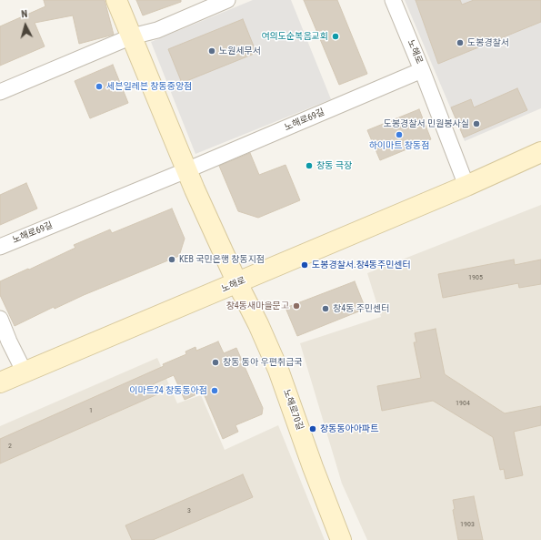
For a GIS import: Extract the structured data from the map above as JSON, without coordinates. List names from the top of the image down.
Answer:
{
  "streets": {
    "main road": ["노해로", "노해로70길"],
    "street": ["노해로69길"]
  },
  "crossings": [
    ["노해로", "노해로69길"],
    ["노해로", "노해로70길"]
  ],
  "places": [
    "여의도순복음교회",
    "도봉경찰서",
    "노원세무서",
    "세븐일레븐 창동중앙점",
    "도봉경찰서 민원봉사실",
    "하이마트 창동점",
    "창동 극장",
    "KEB 국민은행 창동지점",
    "도봉경찰서.창4동주민센터",
    "창4동새마을문고",
    "창4동 주민센터",
    "창동 동아 우편취급국",
    "이마트24 창동동아점",
    "창동동아아파트"
  ],
  "house_numbers": [
    "1905",
    "1904",
    "1",
    "2",
    "3",
    "1903"
  ],
  "north": "top"
}
